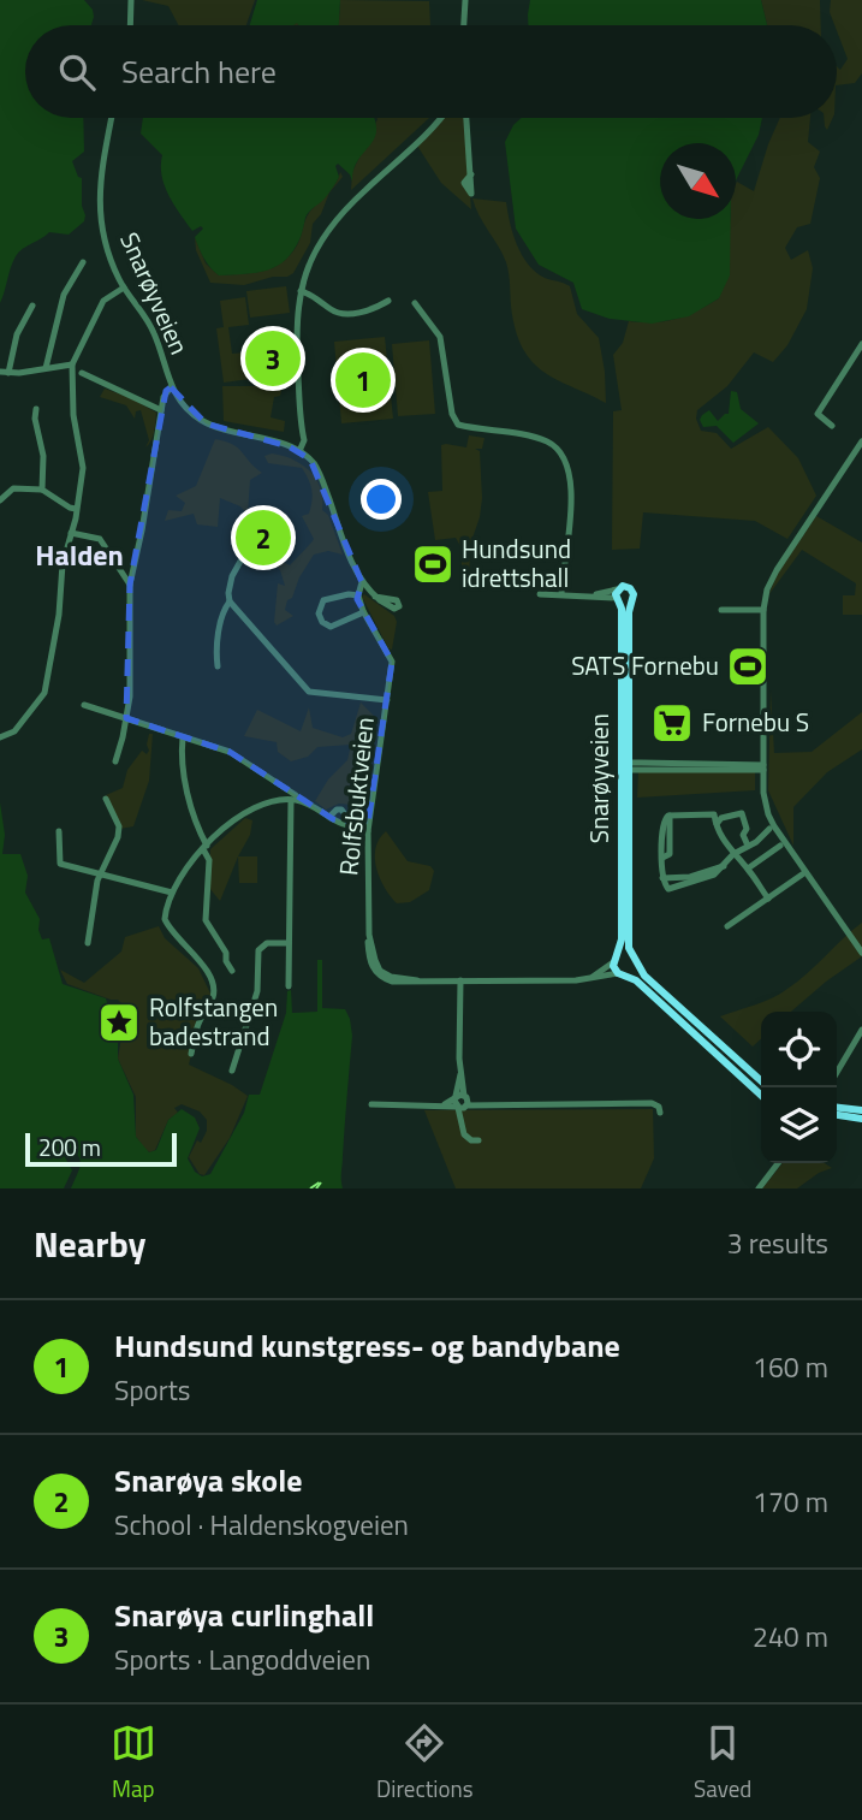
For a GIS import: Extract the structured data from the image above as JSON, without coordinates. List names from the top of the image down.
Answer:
{
  "streets": {
    "main road": ["Snarøyveien"],
    "street": ["Rolfsbuktveien"]
  },
  "crossings": [
    ["Snarøyveien", "Rolfsbuktveien"]
  ],
  "districts": ["Halden"],
  "places": {
    "sports": ["Hundsund idrettshall", "SATS Fornebu"],
    "supermarket": ["Fornebu S"],
    "place": ["Rolfstangen badestrand"]
  },
  "scale_bar": "200 m",
  "north": "bottom right",
  "page": {
    "search": "Search here",
    "pins": ["3", "1", "2"],
    "scale": "200 m",
    "heading": ["Nearby", "3 results"],
    "list": [
      {
        "mark": "1",
        "name": "Hundsund kunstgress- og bandybane",
        "note": "Sports",
        "value": "160 m"
      },
      {
        "mark": "2",
        "name": "Snarøya skole",
        "note": "School · Haldenskogveien",
        "value": "170 m"
      },
      {
        "mark": "3",
        "name": "Snarøya curlinghall",
        "note": "Sports · Langoddveien",
        "value": "240 m"
      }
    ],
    "nav": ["Map", "Directions", "Saved"]
  }
}
